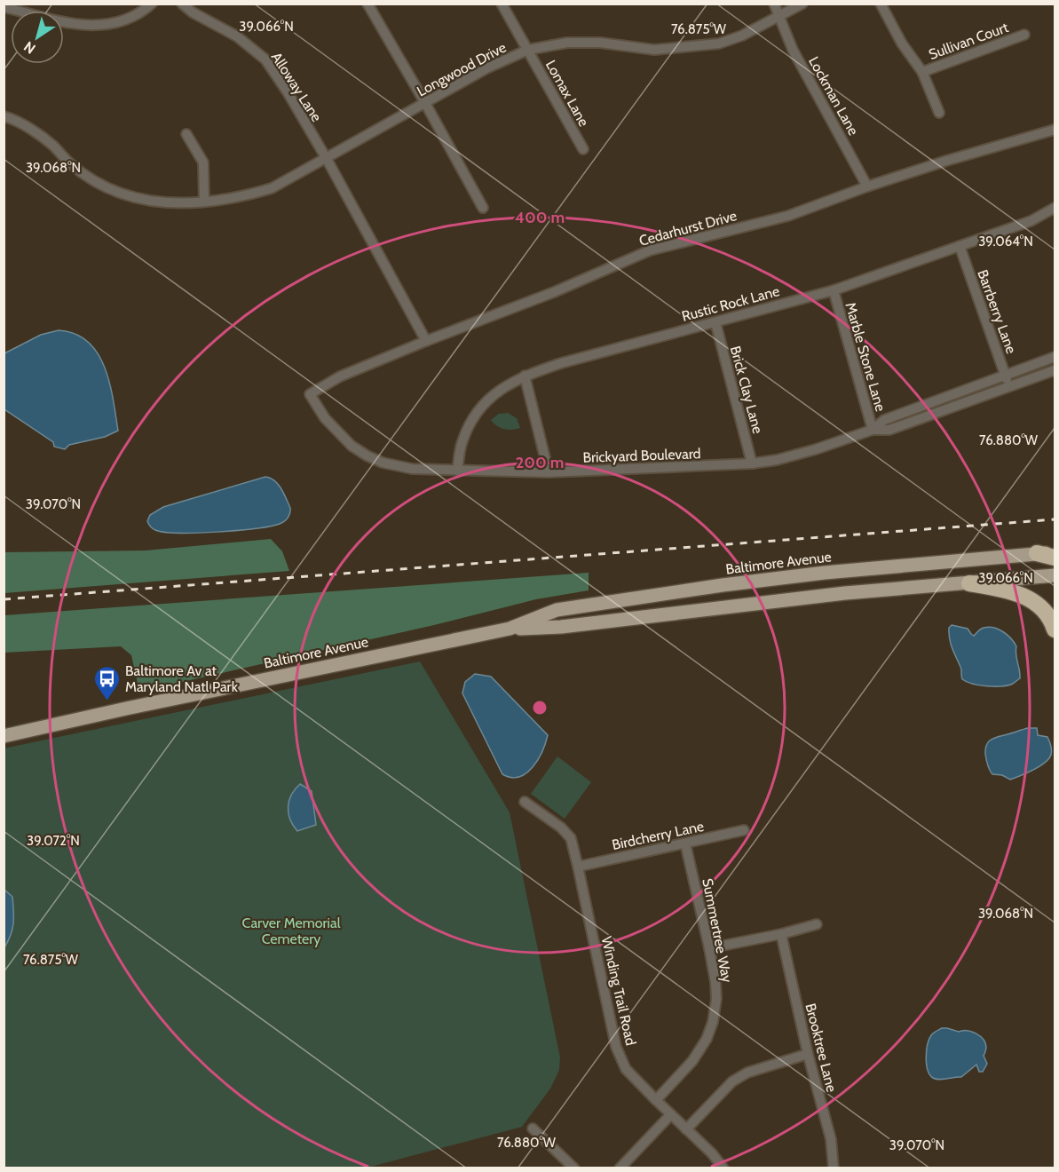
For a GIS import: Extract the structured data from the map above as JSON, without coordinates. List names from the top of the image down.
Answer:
{
  "streets": {
    "main road": ["Baltimore Avenue"],
    "street": [
      "Sullivan Court",
      "Longwood Drive",
      "Alloway Lane",
      "Lomax Lane",
      "Lockman Lane",
      "Cedarhurst Drive",
      "Rustic Rock Lane",
      "Barrberry Lane",
      "Marble Stone Lane",
      "Brick Clay Lane",
      "Brickyard Boulevard",
      "Birdcherry Lane",
      "Summertree Way",
      "Winding Trail Road",
      "Brooktree Lane"
    ]
  },
  "crossings": [
    ["Longwood Drive", "Alloway Lane"],
    ["Longwood Drive", "Lomax Lane"],
    ["Longwood Drive", "Lockman Lane"],
    ["Alloway Lane", "Cedarhurst Drive"],
    ["Lockman Lane", "Cedarhurst Drive"],
    ["Cedarhurst Drive", "Brickyard Boulevard"],
    ["Rustic Rock Lane", "Barrberry Lane"],
    ["Rustic Rock Lane", "Marble Stone Lane"],
    ["Rustic Rock Lane", "Brick Clay Lane"],
    ["Rustic Rock Lane", "Brickyard Boulevard"],
    ["Barrberry Lane", "Brickyard Boulevard"],
    ["Marble Stone Lane", "Brickyard Boulevard"],
    ["Brick Clay Lane", "Brickyard Boulevard"],
    ["Birdcherry Lane", "Summertree Way"],
    ["Birdcherry Lane", "Winding Trail Road"],
    ["Summertree Way", "Winding Trail Road"]
  ],
  "parks": ["Carver Memorial Cemetery"],
  "places": {
    "bus stop": ["Baltimore Av at Maryland Natl Park"]
  },
  "north": "bottom left",
  "coordinates": [
    "39.066°N",
    "76.875°W",
    "39.068°N",
    "39.064°N",
    "76.880°W",
    "39.070°N",
    "39.072°N"
  ],
  "rings": ["400 m", "200 m"]
}
